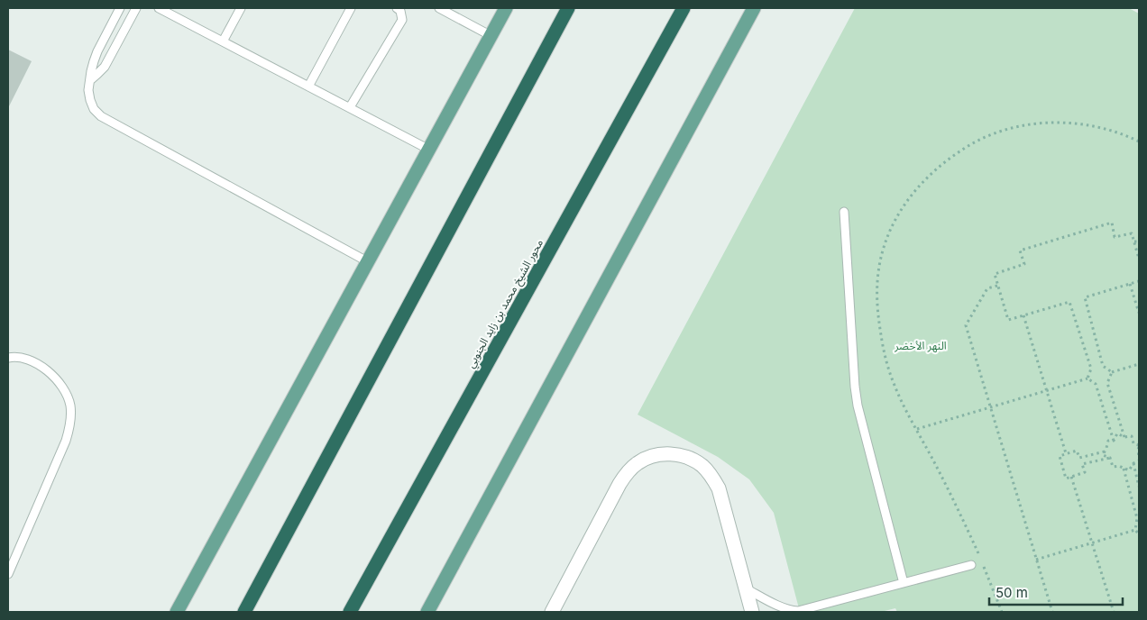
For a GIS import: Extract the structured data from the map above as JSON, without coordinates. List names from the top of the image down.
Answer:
{
  "streets": {
    "highway": ["محور الشيخ محمد بن زايد الجنوبي"]
  },
  "parks": ["النهر الأخضر"],
  "scale_bar": "50 m"
}
